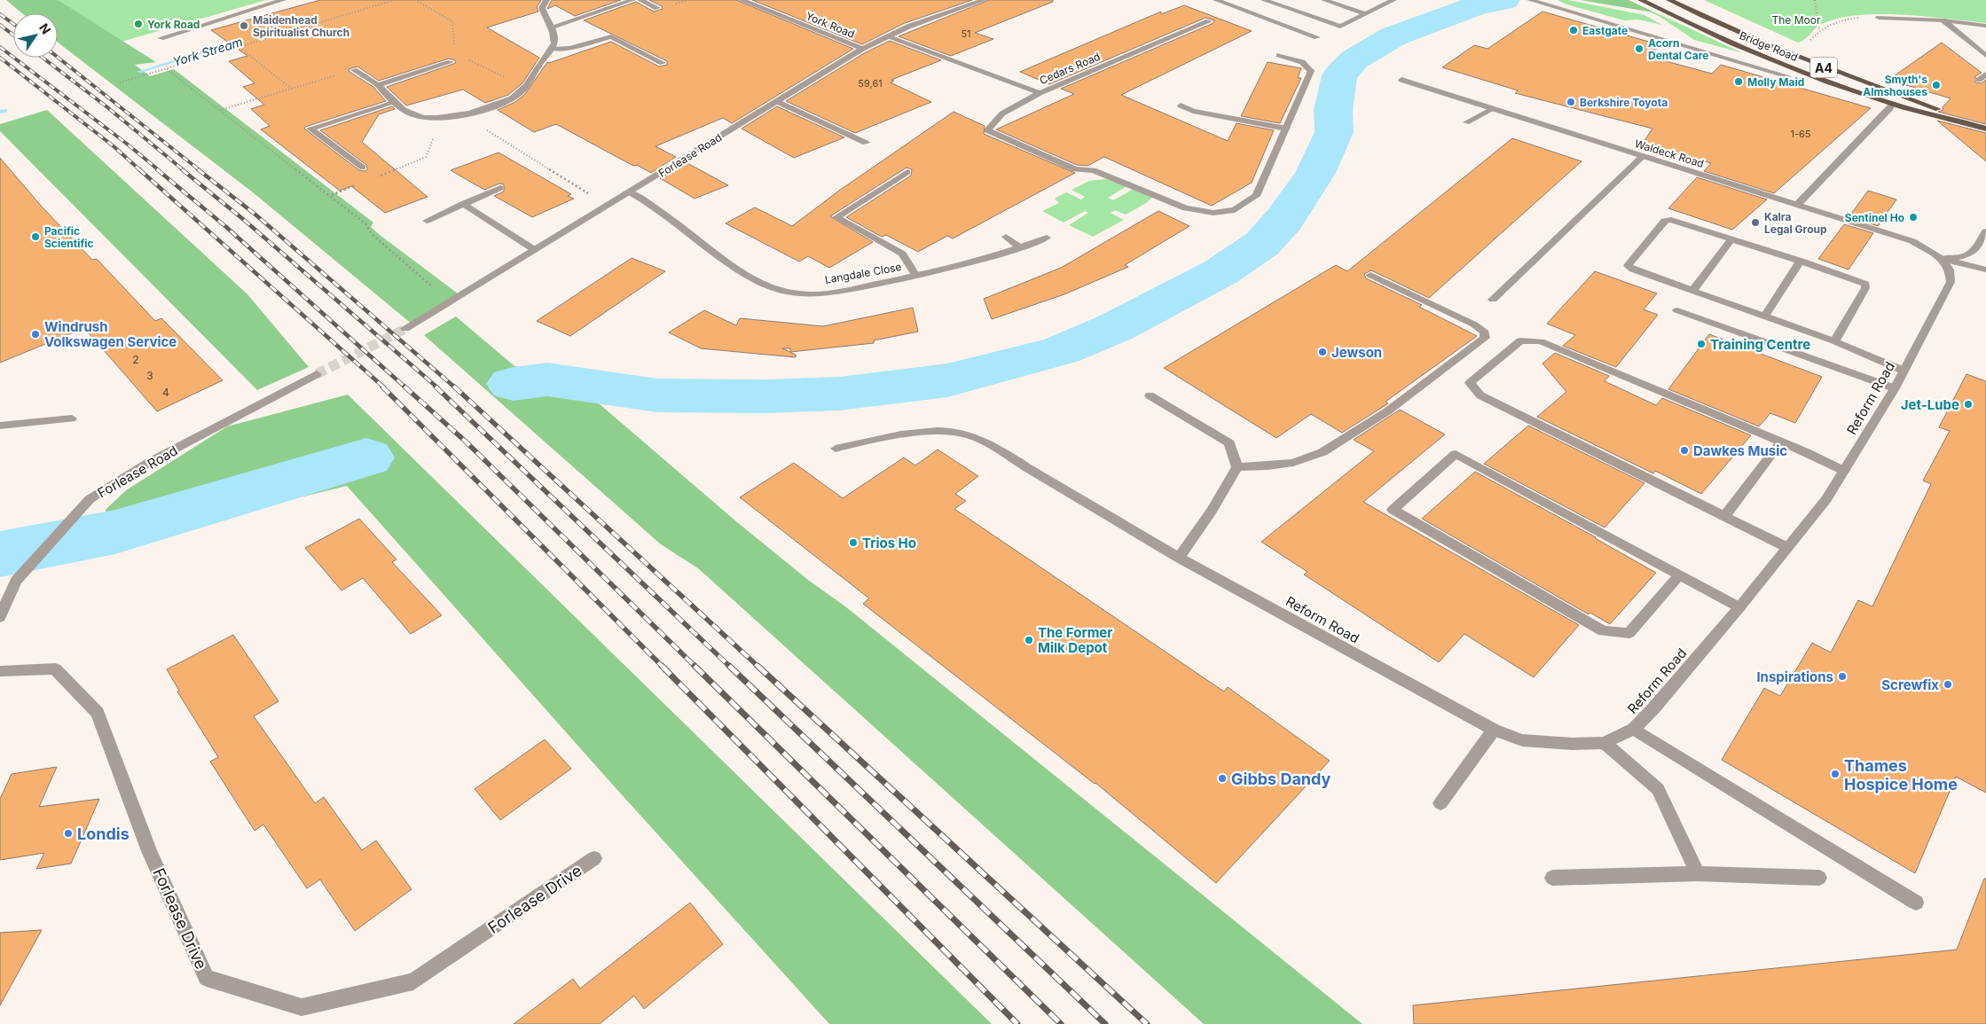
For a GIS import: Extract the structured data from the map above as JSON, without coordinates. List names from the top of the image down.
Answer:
{
  "streets": {
    "main road": ["Bridge Road", "A4"],
    "street": [
      "York Road",
      "Cedars Road",
      "Waldeck Road",
      "Forlease Road",
      "Langdale Close",
      "Reform Road",
      "Forlease Drive"
    ]
  },
  "crossings": [
    ["York Road", "Forlease Road"],
    ["Cedars Road", "Forlease Road"],
    ["Forlease Road", "Langdale Close"]
  ],
  "water": ["York Stream"],
  "parks": ["The Moor"],
  "places": [
    "York Road",
    "Maidenhead Spiritualist Church",
    "Eastgate",
    "Acorn Dental Care",
    "Molly Maid",
    "Smyth's Almshouses",
    "Berkshire Toyota",
    "Sentinel Ho",
    "Kalra Legal Group",
    "Pacific Scientific",
    "Windrush Volkswagen Service",
    "Training Centre",
    "Jewson",
    "Jet-Lube",
    "Dawkes Music",
    "Trios Ho",
    "The Former Milk Depot",
    "Inspirations",
    "Screwfix",
    "Thames Hospice Home",
    "Gibbs Dandy",
    "Londis"
  ],
  "house_numbers": [
    "51",
    "59,61",
    "1-65",
    "2",
    "3",
    "4"
  ],
  "north": "top right"
}
